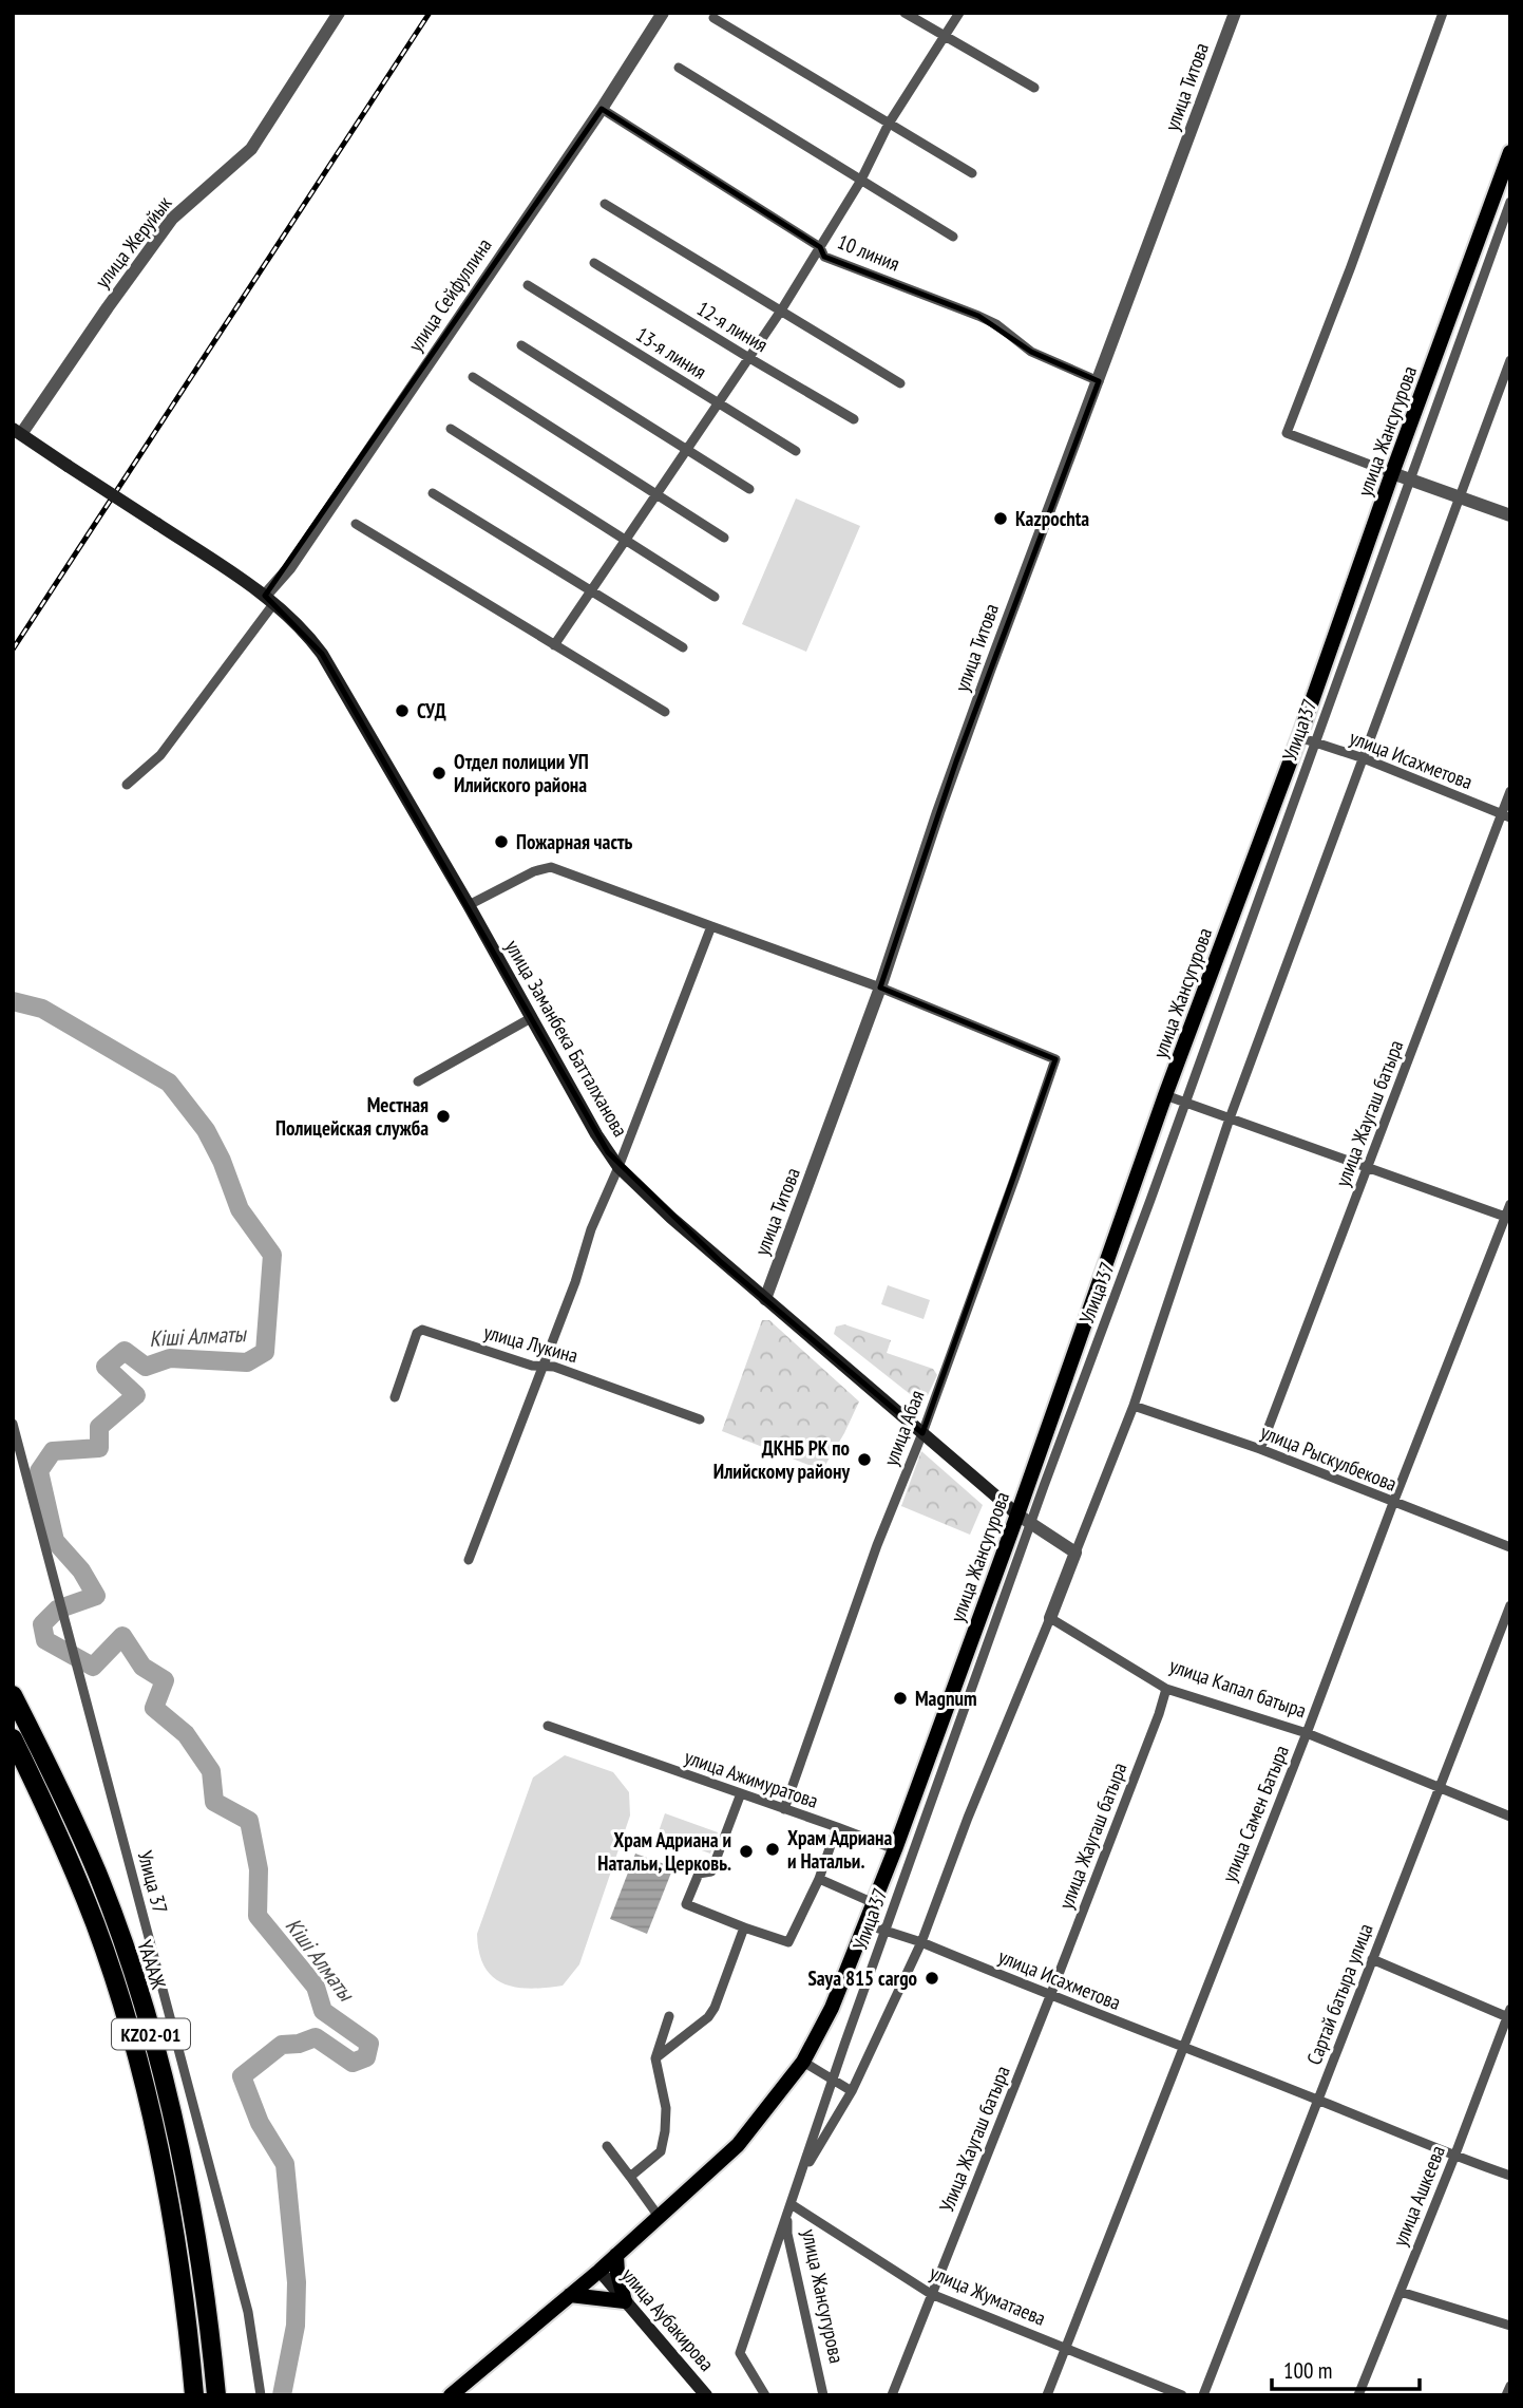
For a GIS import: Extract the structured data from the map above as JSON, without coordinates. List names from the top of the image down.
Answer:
{
  "streets": {
    "highway": ["ҮАААЖ", "KZ02-01"],
    "main road": ["улица Жансугурова", "улица Заманбека Батталханова", "улица Аубакирова"],
    "street": [
      "улица Титова",
      "улица Жеруйык",
      "10 линия",
      "улица Сейфуллина",
      "12-я линия",
      "13-я линия",
      "Улица 37",
      "улица Исахметова",
      "улица Жаугаш батыра",
      "улица Лукина",
      "улица Абая",
      "улица Рыскулбекова",
      "улица Капал батыра",
      "улица Ажимуратова",
      "улица Самен Батыра",
      "Сартай батыра улица",
      "Улица Жаугаш батыра",
      "улица Ашкеева",
      "улица Жуматаева"
    ]
  },
  "crossings": [
    ["улица Титова", "10 линия"],
    ["улица Титова", "улица Заманбека Батталханова"],
    ["улица Титова", "улица Абая"],
    ["улица Жеруйык", "улица Заманбека Батталханова"],
    ["10 линия", "улица Сейфуллина"],
    ["улица Сейфуллина", "улица Заманбека Батталханова"],
    ["улица Жансугурова", "улица Исахметова"],
    ["улица Жансугурова", "улица Заманбека Батталханова"],
    ["улица Жансугурова", "улица Жуматаева"],
    ["улица Жансугурова", "улица Аубакирова"],
    ["улица Исахметова", "улица Жаугаш батыра"],
    ["улица Исахметова", "улица Самен Батыра"],
    ["улица Исахметова", "Сартай батыра улица"],
    ["улица Исахметова", "Улица Жаугаш батыра"],
    ["улица Исахметова", "улица Ашкеева"],
    ["улица Заманбека Батталханова", "улица Абая"],
    ["улица Жаугаш батыра", "улица Рыскулбекова"],
    ["улица Жаугаш батыра", "улица Капал батыра"],
    ["улица Жаугаш батыра", "Улица Жаугаш батыра"],
    ["улица Абая", "улица Ажимуратова"],
    ["улица Рыскулбекова", "улица Самен Батыра"],
    ["улица Капал батыра", "улица Самен Батыра"],
    ["улица Капал батыра", "Сартай батыра улица"],
    ["улица Самен Батыра", "улица Жуматаева"],
    ["Улица Жаугаш батыра", "улица Жуматаева"]
  ],
  "water": ["Кіші Алматы"],
  "places": [
    "Kazpochta",
    "СУД",
    "Отдел полиции УП Илийского района",
    "Пожарная часть",
    "Местная Полицейская служба",
    "ДКНБ РК по Илийскому району",
    "Magnum",
    "Храм Адриана и Натальи.",
    "Храм Адриана и Натальи, Церковь.",
    "Saya 815 cargo"
  ],
  "scale_bar": "100 m"
}
